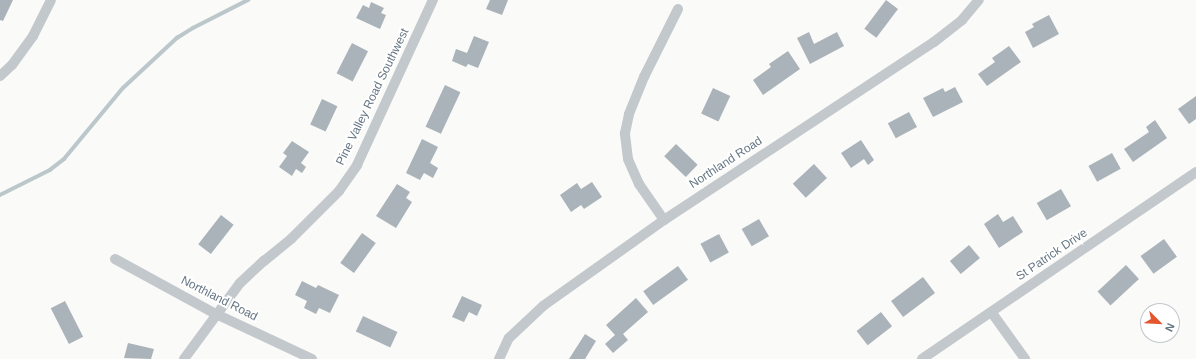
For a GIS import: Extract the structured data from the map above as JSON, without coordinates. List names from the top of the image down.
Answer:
{
  "streets": {
    "street": ["Pine Valley Road Southwest", "Northland Road", "St Patrick Drive"]
  },
  "crossings": [
    ["Pine Valley Road Southwest", "Northland Road"]
  ],
  "north": "bottom right"
}
